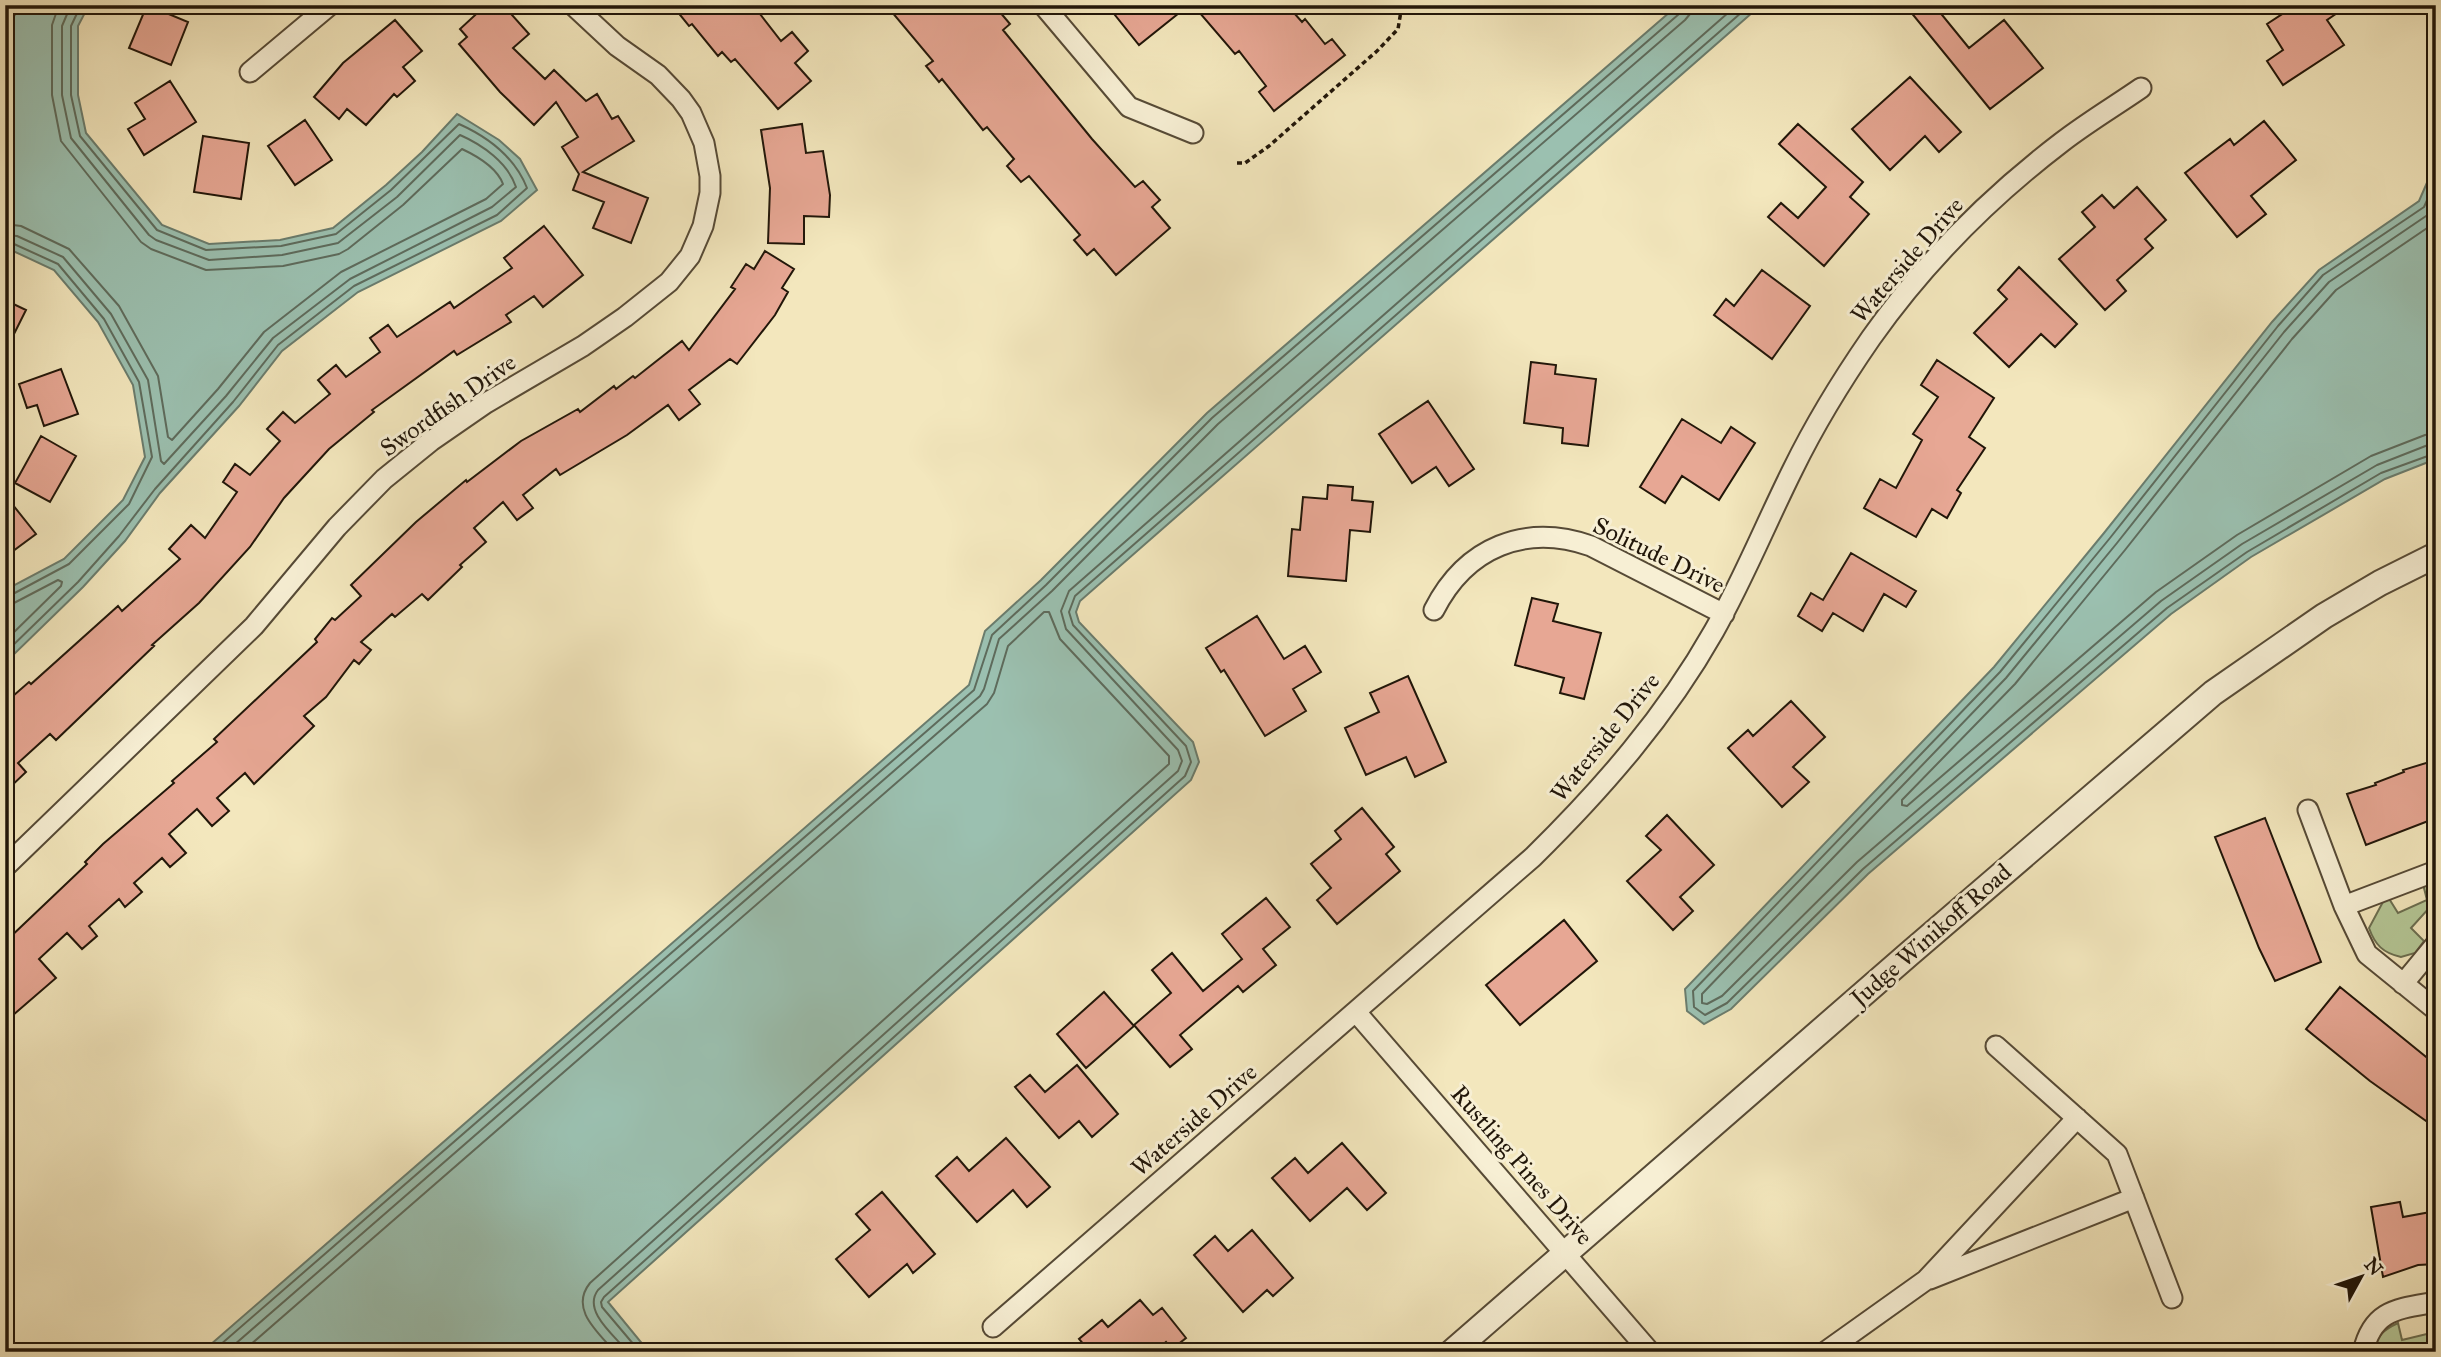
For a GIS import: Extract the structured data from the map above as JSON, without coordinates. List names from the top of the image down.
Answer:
{
  "streets": {
    "street": [
      "Waterside Drive",
      "Swordfish Drive",
      "Solitude Drive",
      "Judge Winikoff Road",
      "Rustling Pines Drive"
    ]
  },
  "crossings": [
    ["Waterside Drive", "Solitude Drive"],
    ["Waterside Drive", "Rustling Pines Drive"],
    ["Judge Winikoff Road", "Rustling Pines Drive"]
  ],
  "north": "top right"
}
